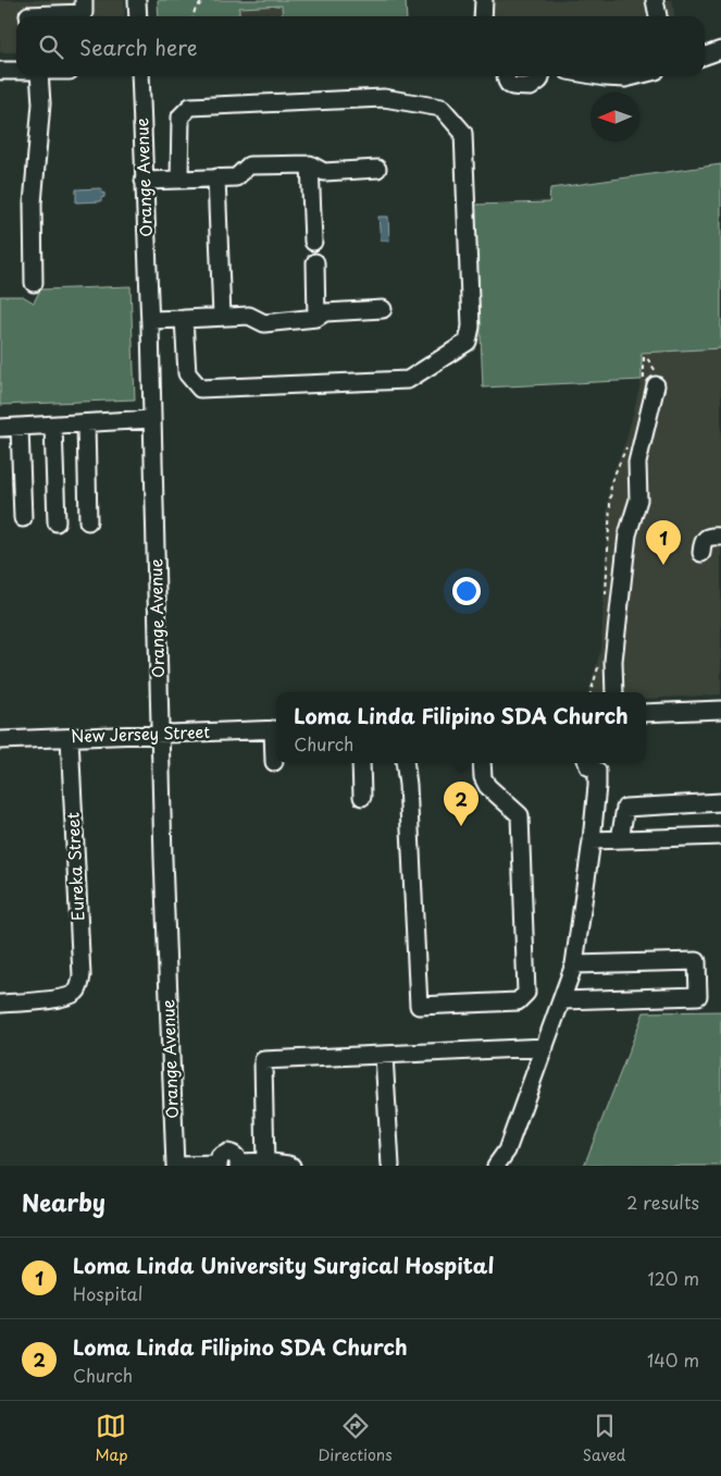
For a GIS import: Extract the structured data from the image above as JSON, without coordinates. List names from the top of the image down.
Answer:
{
  "streets": {
    "street": ["Orange Avenue", "New Jersey Street", "Eureka Street"]
  },
  "crossings": [
    ["Orange Avenue", "New Jersey Street"],
    ["New Jersey Street", "Eureka Street"]
  ],
  "north": "left",
  "page": {
    "search": "Search here",
    "pins": ["1", "2"],
    "popup": ["Loma Linda Filipino SDA Church", "Church"],
    "heading": ["Nearby", "2 results"],
    "list": [
      {
        "mark": "1",
        "name": "Loma Linda University Surgical Hospital",
        "note": "Hospital",
        "value": "120 m"
      },
      {
        "mark": "2",
        "name": "Loma Linda Filipino SDA Church",
        "note": "Church",
        "value": "140 m"
      }
    ],
    "nav": ["Map", "Directions", "Saved"]
  }
}
